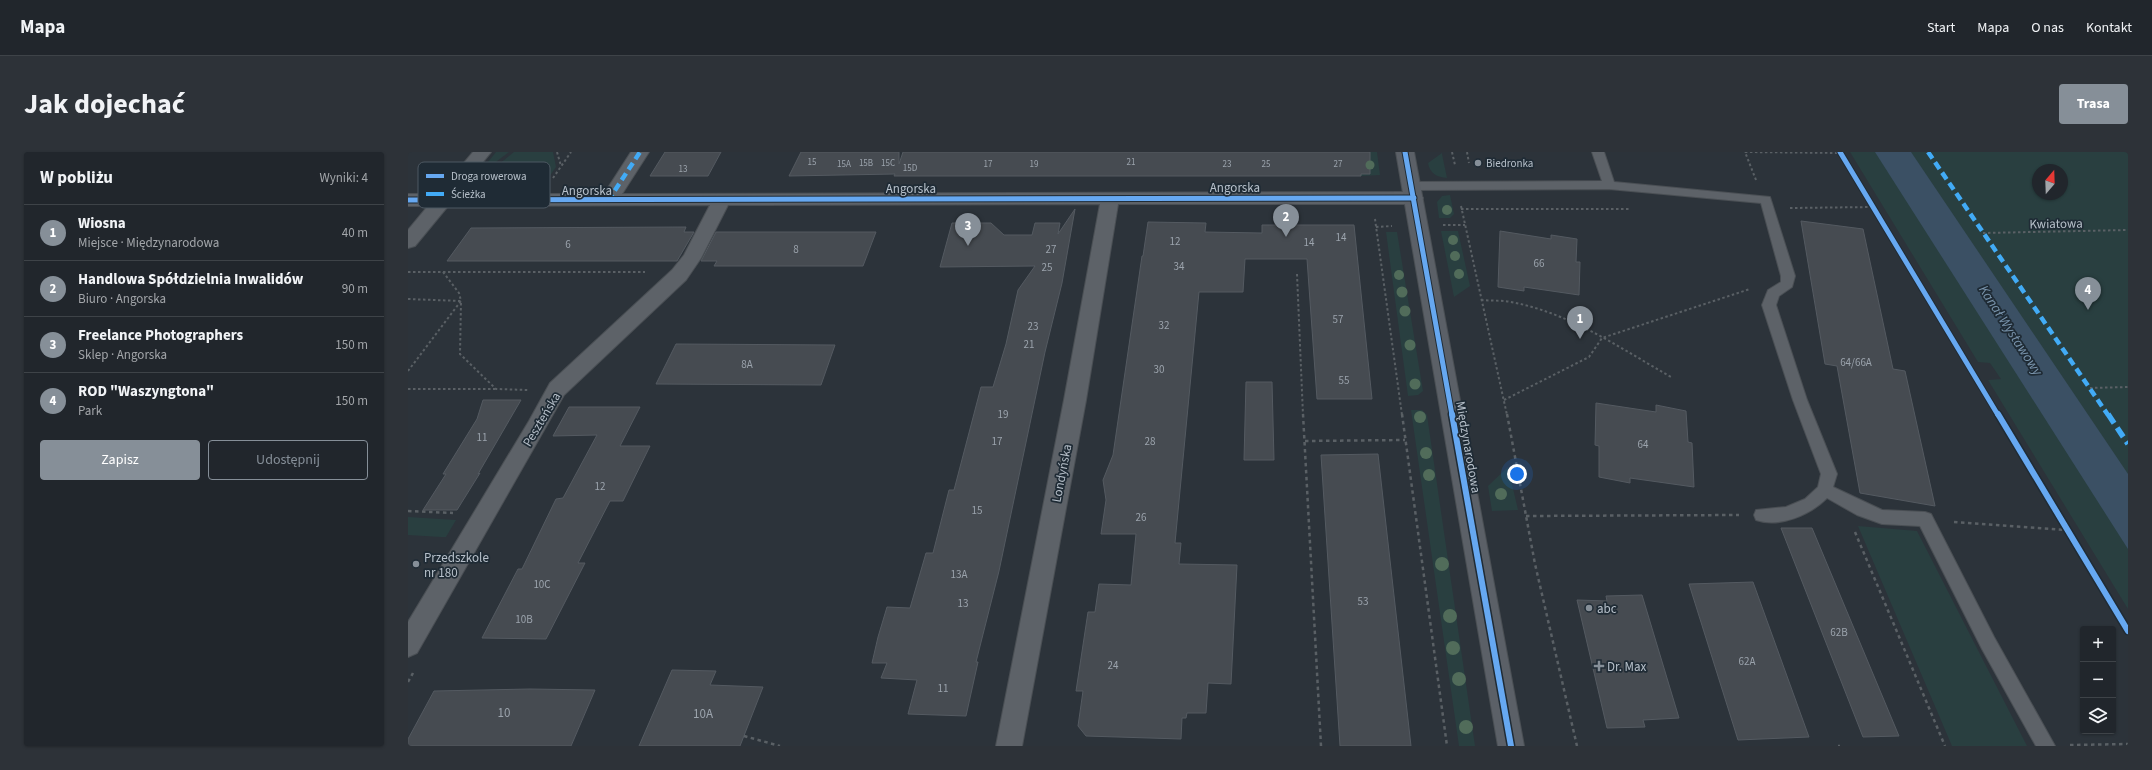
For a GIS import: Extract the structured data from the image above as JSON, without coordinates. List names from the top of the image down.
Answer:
{
  "streets": {
    "street": [
      "Angorska",
      "Peszteńska",
      "Międzynarodowa",
      "Londyńska"
    ],
    "path": ["Kwiatowa"]
  },
  "crossings": [
    ["Angorska", "Peszteńska"],
    ["Angorska", "Międzynarodowa"],
    ["Angorska", "Londyńska"]
  ],
  "water": ["Kanał Wystawowy"],
  "places": {
    "other": ["Biedronka", "Przedszkole nr 180", "abc"],
    "health": ["Dr. Max"]
  },
  "house_numbers": [
    "15",
    "21",
    "15B",
    "15C",
    "15A",
    "17",
    "19",
    "23",
    "25",
    "27",
    "15D",
    "13",
    "14",
    "12",
    "14",
    "6",
    "8",
    "27",
    "66",
    "34",
    "25",
    "57",
    "32",
    "23",
    "21",
    "64/66A",
    "8A",
    "30",
    "55",
    "19",
    "11",
    "17",
    "28",
    "64",
    "12",
    "15",
    "26",
    "13A",
    "10C",
    "53",
    "13",
    "10B",
    "62B",
    "62A",
    "24",
    "11",
    "10",
    "10A"
  ],
  "legend": ["Droga rowerowa", "Ścieżka"],
  "north": "top",
  "page": {
    "header": "Mapa",
    "nav": [
      "Start",
      "Mapa",
      "O nas",
      "Kontakt"
    ],
    "title": "Jak dojechać",
    "buttons": [
      "Trasa",
      ["Zapisz", "Udostępnij"]
    ],
    "heading": ["W pobliżu", "Wyniki: 4"],
    "list": [
      {
        "mark": "1",
        "name": "Wiosna",
        "note": "Miejsce · Międzynarodowa",
        "value": "40 m"
      },
      {
        "mark": "2",
        "name": "Handlowa Spółdzielnia Inwalidów",
        "note": "Biuro · Angorska",
        "value": "90 m"
      },
      {
        "mark": "3",
        "name": "Freelance Photographers",
        "note": "Sklep · Angorska",
        "value": "150 m"
      },
      {
        "mark": "4",
        "name": "ROD \"Waszyngtona\"",
        "note": "Park",
        "value": "150 m"
      }
    ],
    "pins": [
      "2",
      "3",
      "4",
      "1"
    ],
    "map_buttons": ["+", "−"]
  }
}
